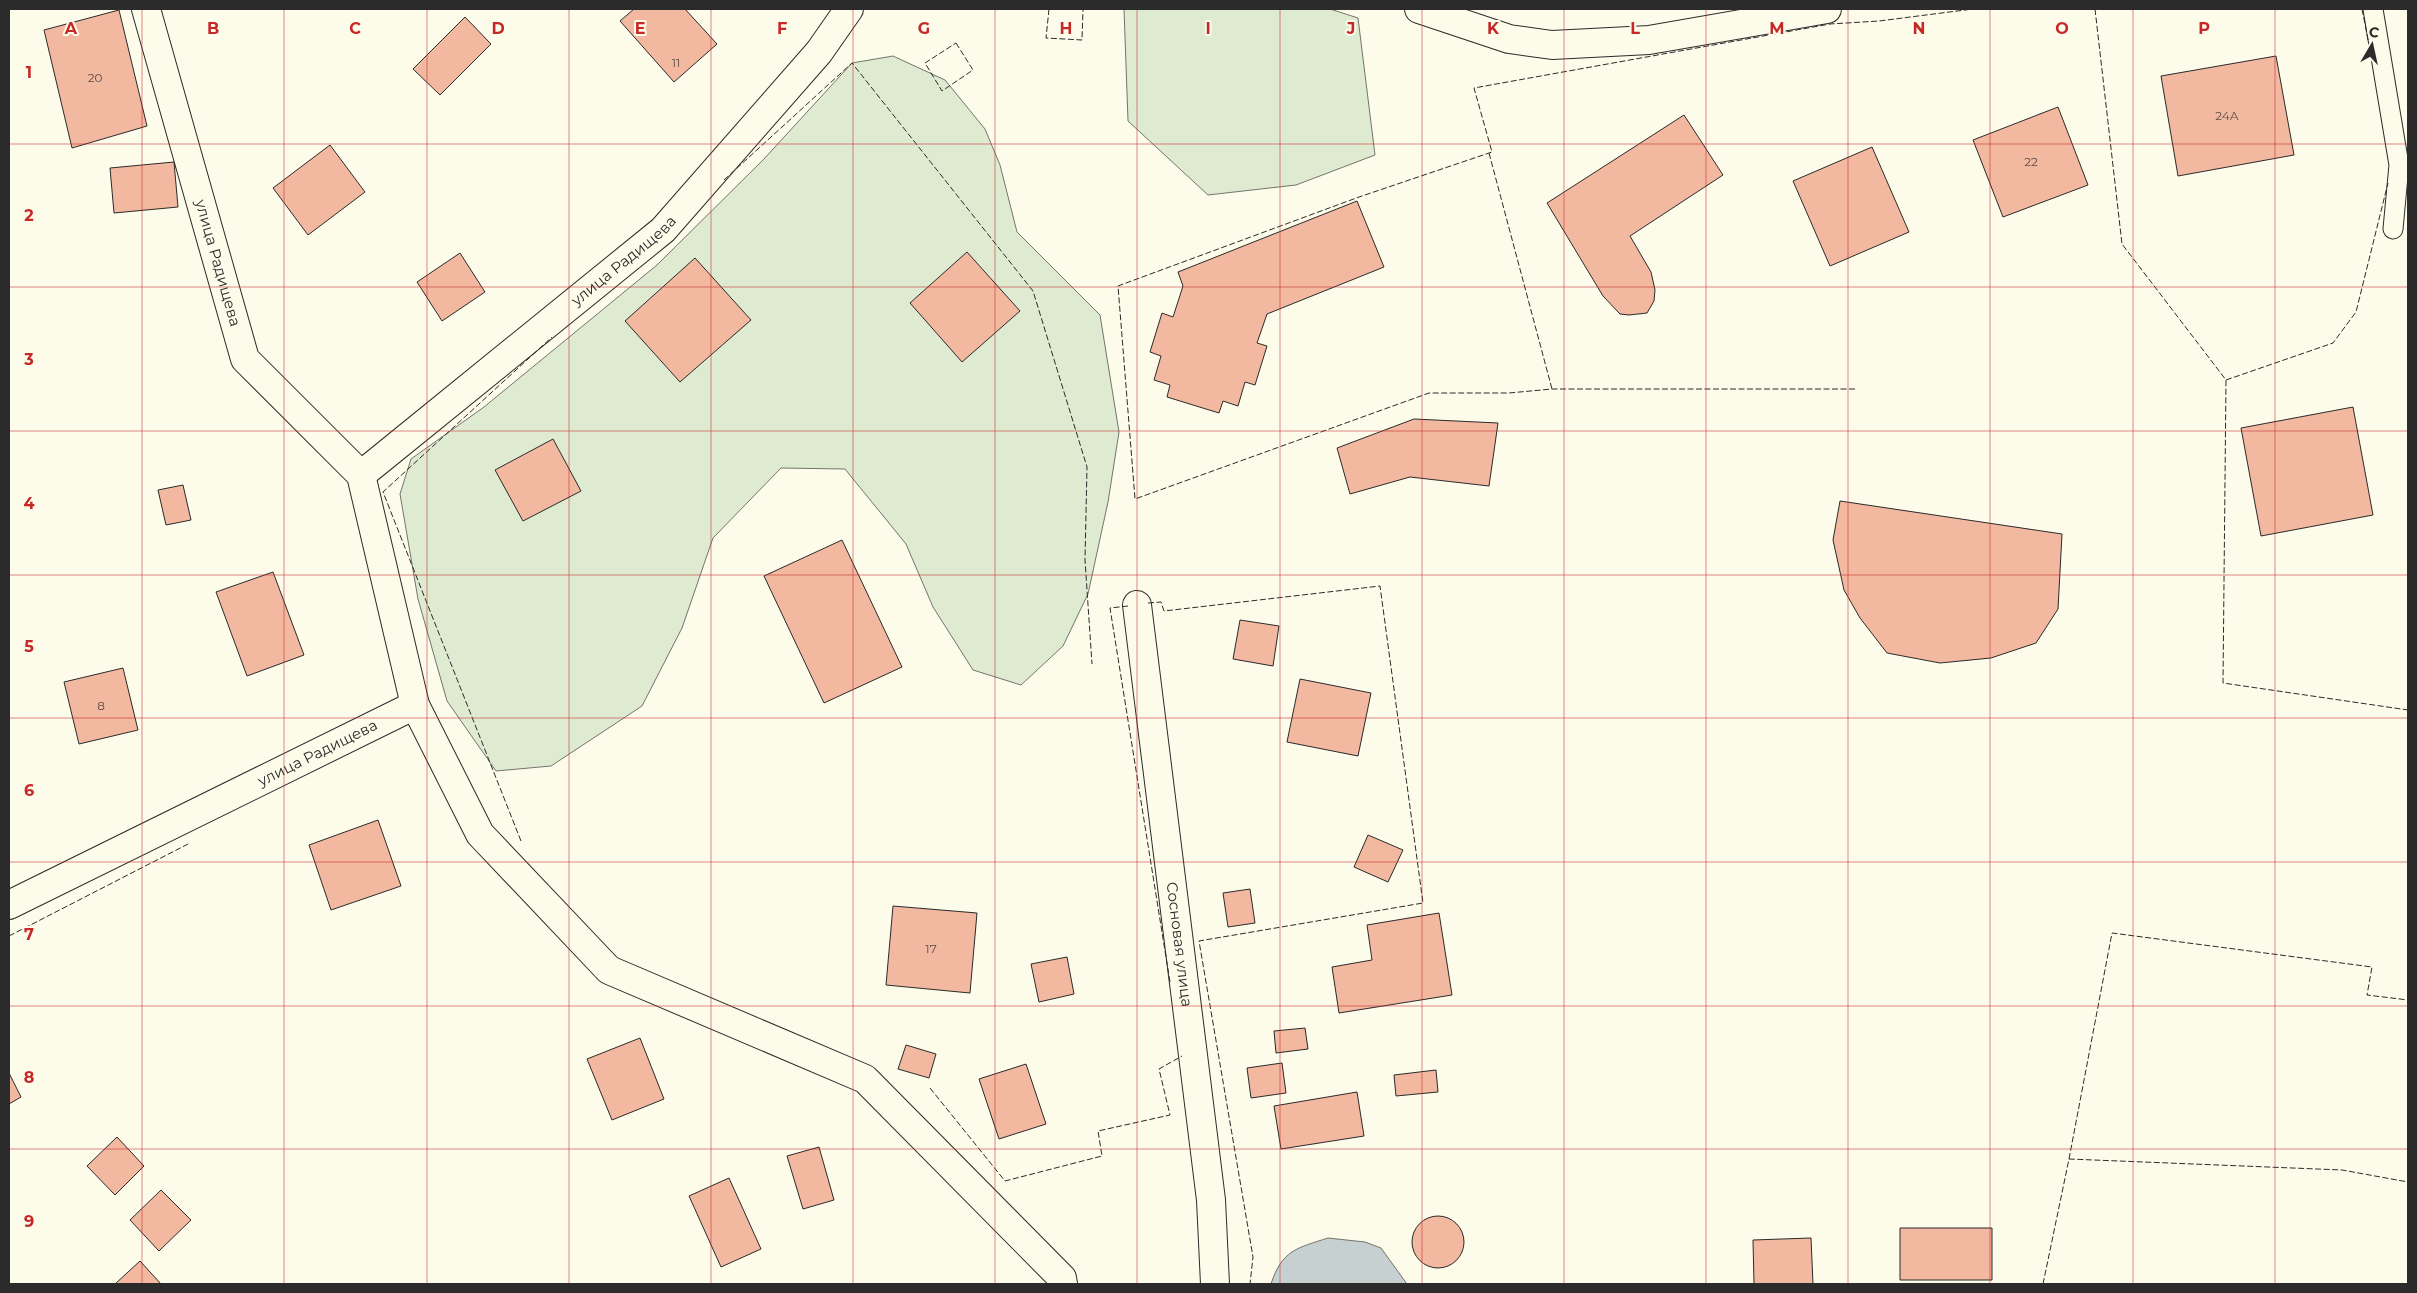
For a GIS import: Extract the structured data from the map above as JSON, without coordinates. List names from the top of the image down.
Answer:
{
  "streets": {
    "street": ["улица Радищева", "Сосновая улица"]
  },
  "house_numbers": [
    "11",
    "20",
    "24А",
    "22",
    "8",
    "17"
  ],
  "north": "top",
  "grid": {
    "columns": [
      "A",
      "B",
      "C",
      "D",
      "E",
      "F",
      "G",
      "H",
      "I",
      "J",
      "K",
      "L",
      "M",
      "N",
      "O",
      "P"
    ],
    "rows": [
      "1",
      "2",
      "3",
      "4",
      "5",
      "6",
      "7",
      "8",
      "9"
    ]
  }
}
